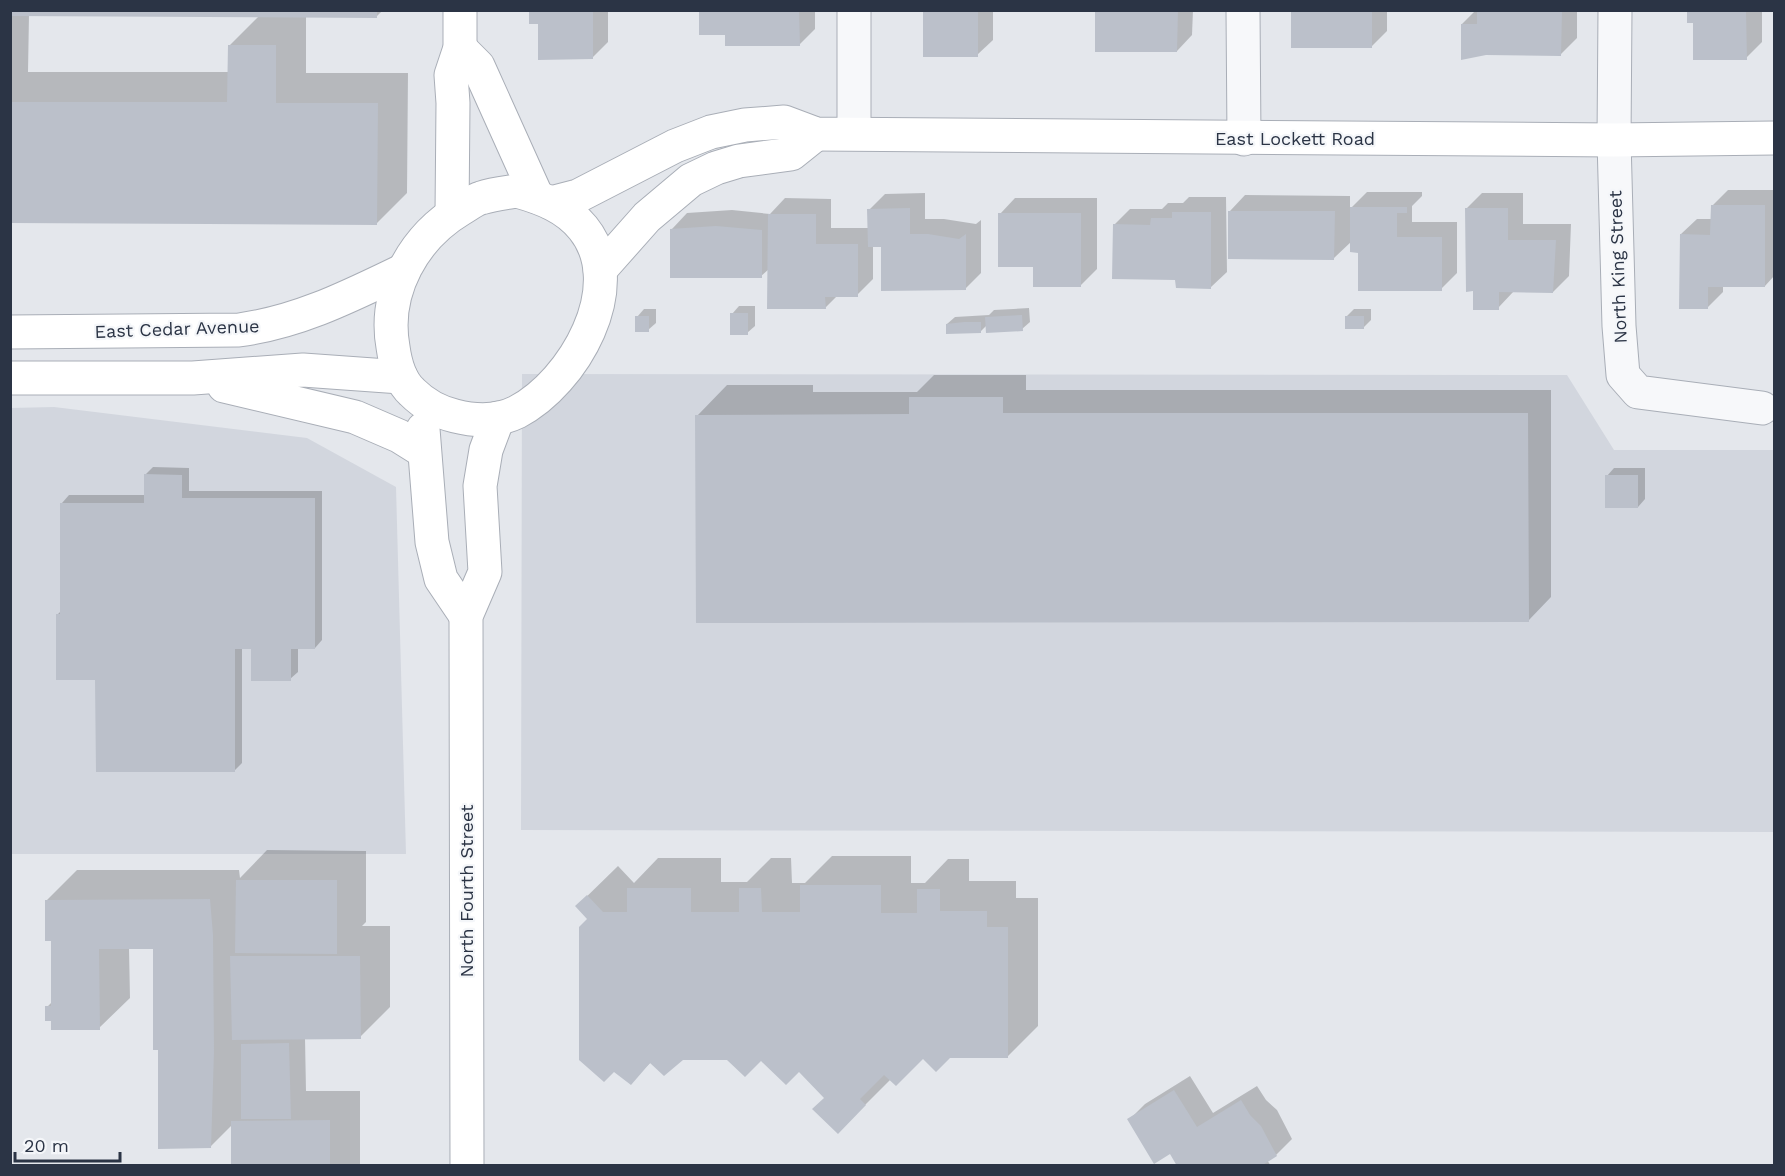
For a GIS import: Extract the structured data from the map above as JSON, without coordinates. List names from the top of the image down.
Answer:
{
  "streets": {
    "main road": ["East Lockett Road", "East Cedar Avenue", "North Fourth Street"],
    "street": ["North King Street"]
  },
  "crossings": [
    ["East Lockett Road", "North King Street"]
  ],
  "scale_bar": "20 m"
}
